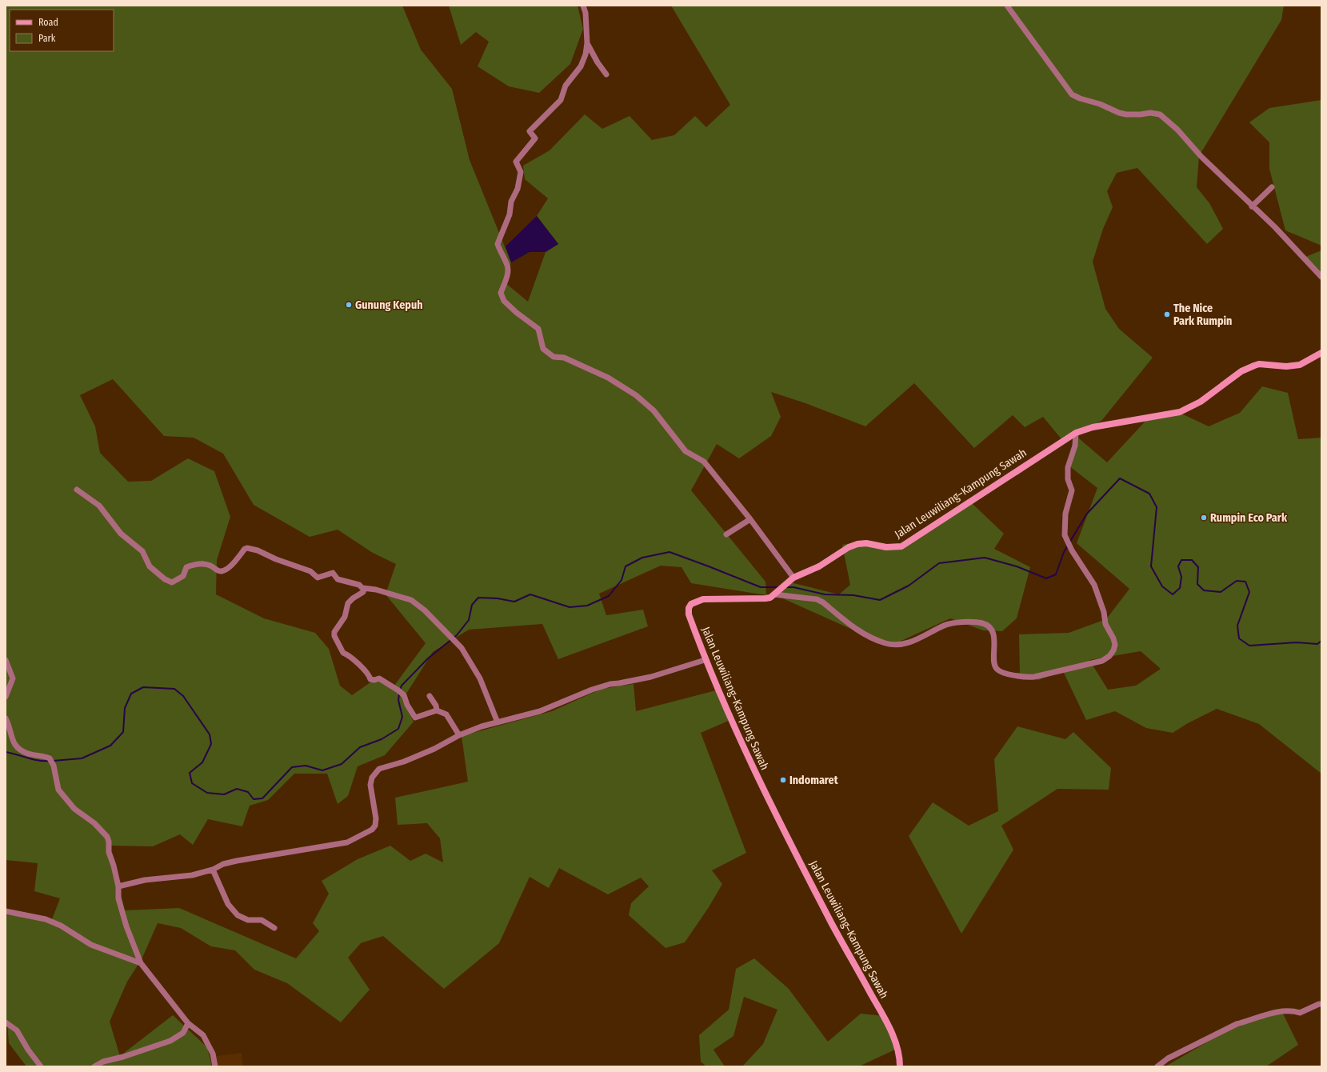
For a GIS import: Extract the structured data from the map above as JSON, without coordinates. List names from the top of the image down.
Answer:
{
  "streets": {
    "main road": ["Jalan Leuwiliang–Kampung Sawah"]
  },
  "places": [
    "Gunung Kepuh",
    "The Nice Park Rumpin",
    "Rumpin Eco Park",
    "Indomaret"
  ],
  "legend": ["Road", "Park"]
}
